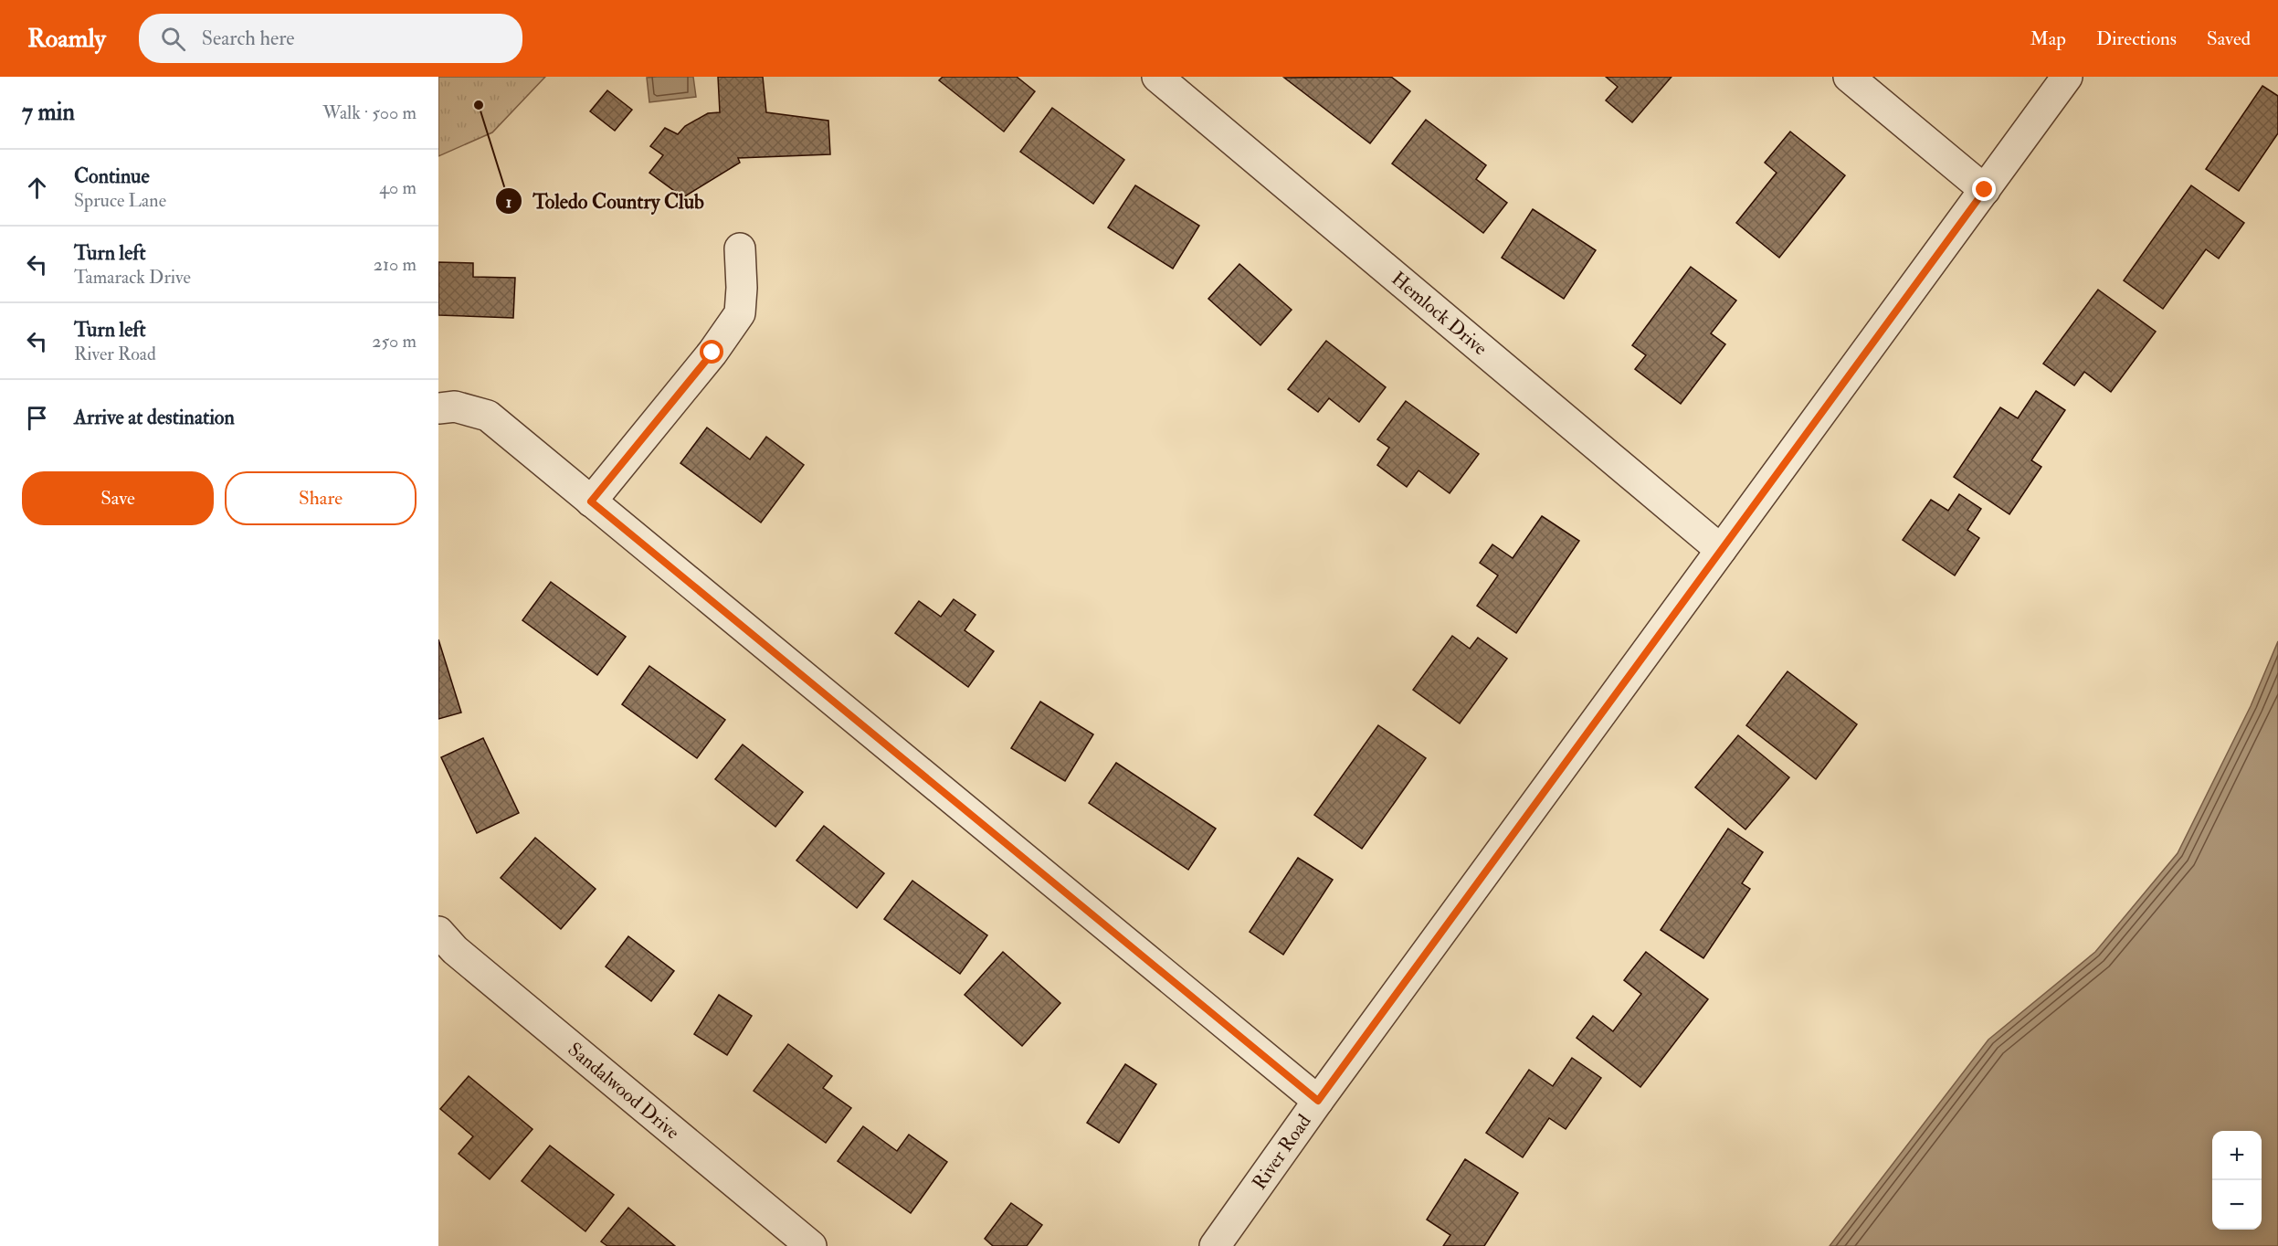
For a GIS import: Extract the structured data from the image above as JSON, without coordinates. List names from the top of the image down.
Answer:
{
  "streets": {
    "street": ["Hemlock Drive", "Sandalwood Drive", "River Road"]
  },
  "crossings": [
    ["Hemlock Drive", "River Road"]
  ],
  "places": ["Toledo Country Club"],
  "page": {
    "header": "Roamly",
    "search": "Search here",
    "nav": ["Map", "Directions", "Saved"],
    "heading": ["7 min", "Walk · 500 m"],
    "list": [
      ["Continue", "Spruce Lane", "40 m"],
      ["Turn left", "Tamarack Drive", "210 m"],
      ["Turn left", "River Road", "250 m"],
      "Arrive at destination"
    ],
    "buttons": ["Save", "Share"],
    "map_buttons": ["+", "−"]
  }
}
